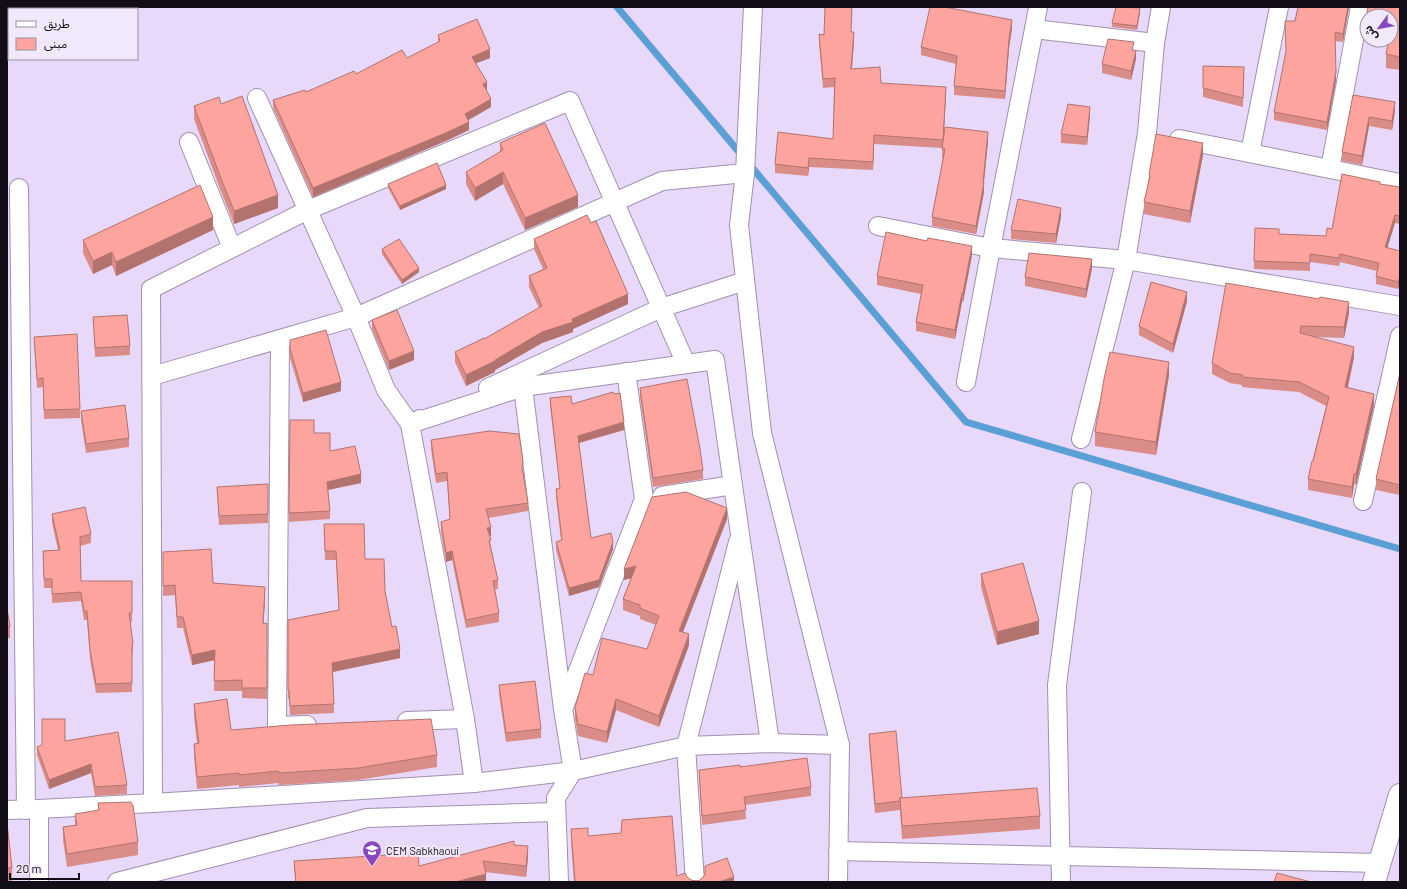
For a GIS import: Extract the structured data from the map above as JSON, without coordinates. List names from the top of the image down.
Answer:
{
  "places": {
    "school or university": ["CEM Sabkhaoui"]
  },
  "legend": ["طريق", "مبنى"],
  "scale_bar": "20 m",
  "north": "bottom left"
}
